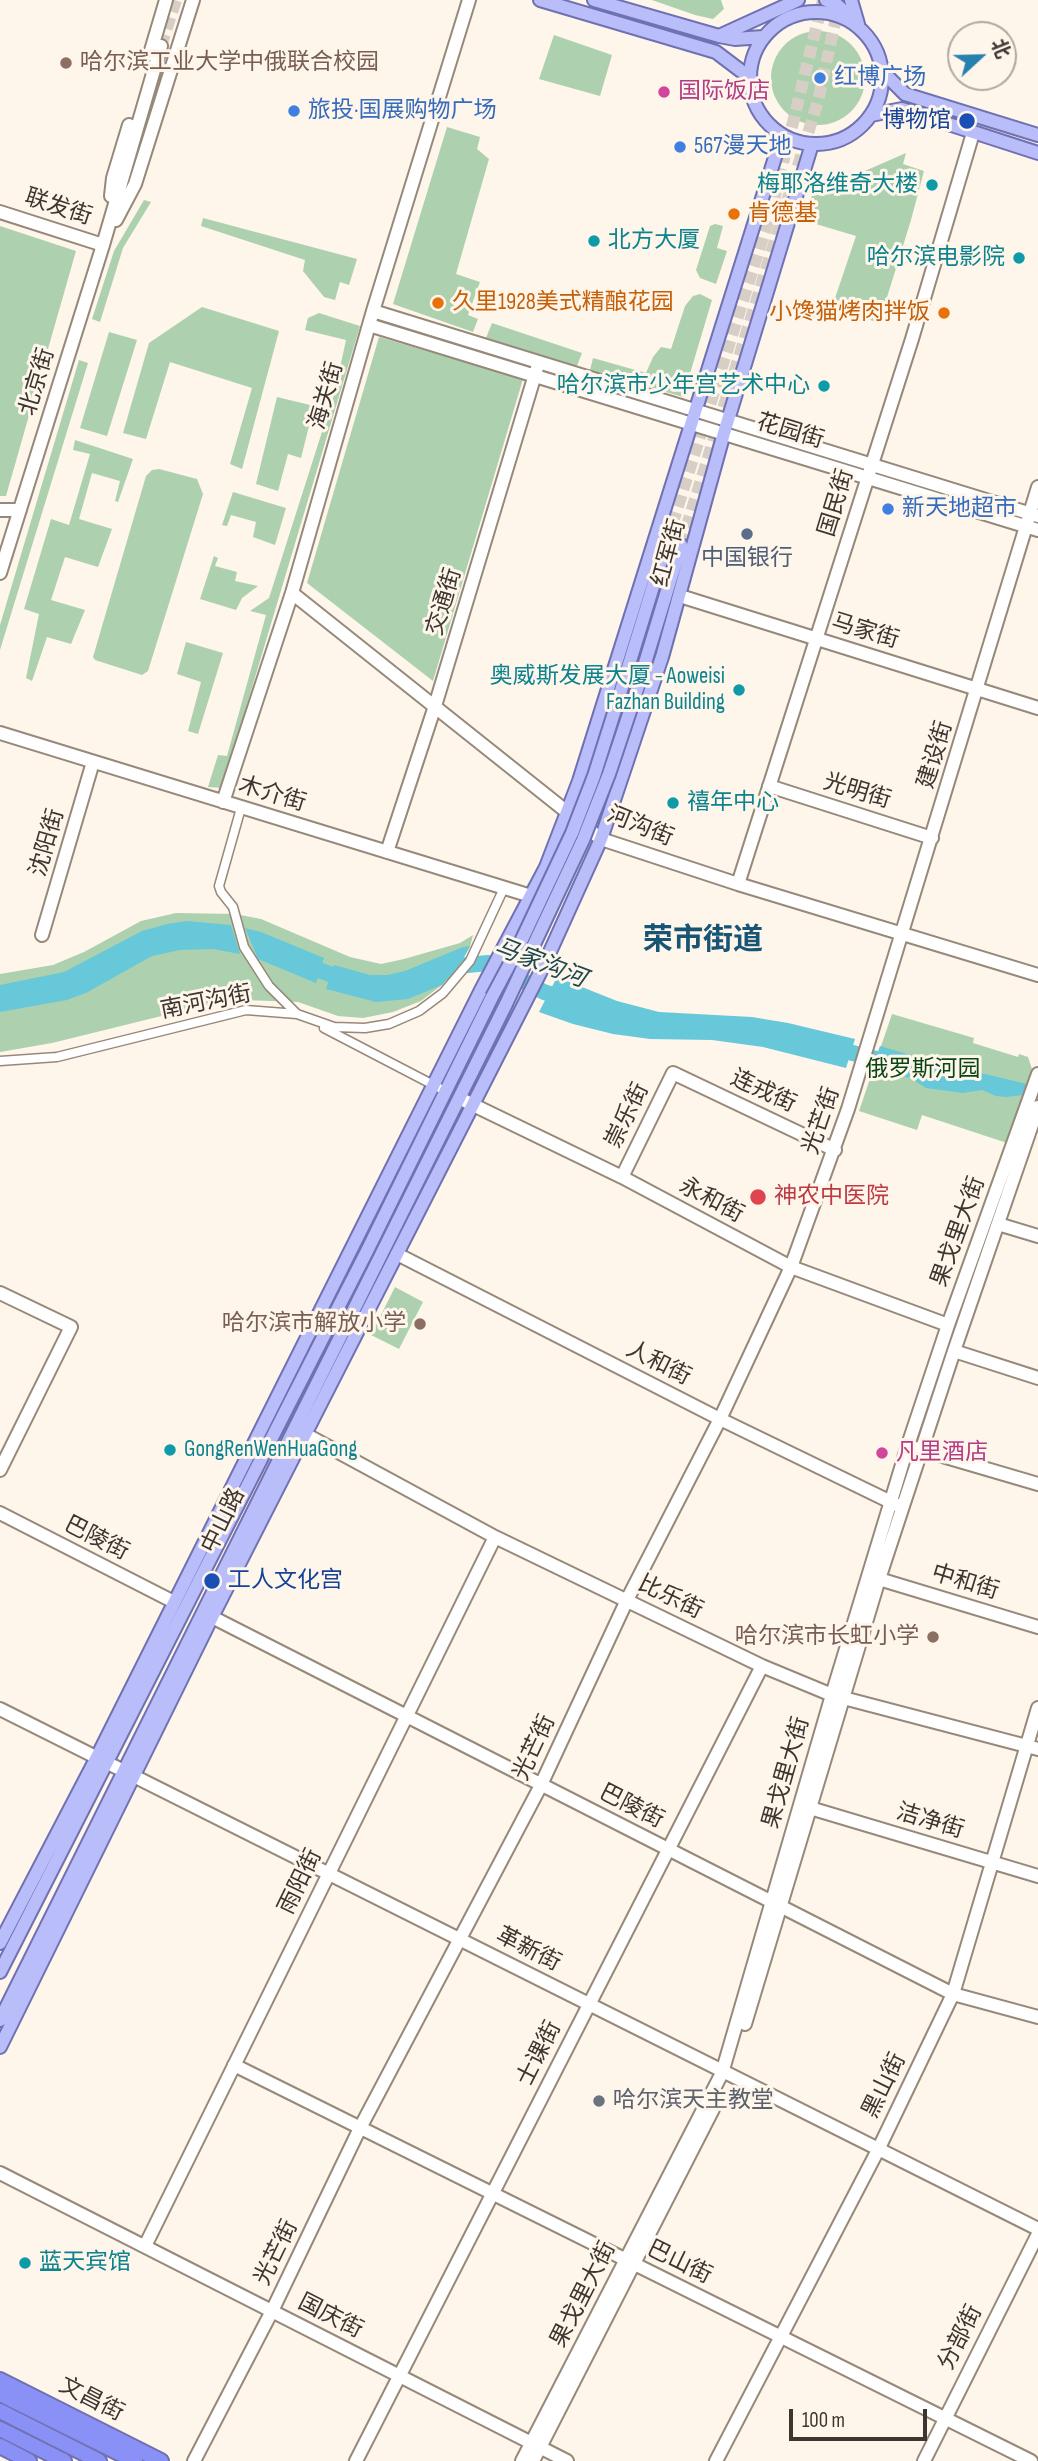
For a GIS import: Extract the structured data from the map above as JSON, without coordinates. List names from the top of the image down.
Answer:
{
  "streets": {
    "highway": ["文昌街"],
    "main road": ["红军街", "中山路"],
    "street": [
      "联发街",
      "北京街",
      "海关街",
      "花园街",
      "国民街",
      "交通街",
      "马家街",
      "建设街",
      "光明街",
      "木介街",
      "河沟街",
      "沈阳街",
      "南河沟街",
      "连戎街",
      "崇乐街",
      "光芒街",
      "永和街",
      "果戈里大街",
      "人和街",
      "巴陵街",
      "中和街",
      "比乐街",
      "洁净街",
      "雨阳街",
      "革新街",
      "士课街",
      "黑山街",
      "巴山街",
      "国庆街",
      "分部街"
    ]
  },
  "crossings": [
    ["联发街", "北京街"],
    ["海关街", "花园街"],
    ["海关街", "木介街"],
    ["海关街", "河沟街"],
    ["花园街", "国民街"],
    ["花园街", "红军街"],
    ["花园街", "交通街"],
    ["花园街", "建设街"],
    ["国民街", "马家街"],
    ["国民街", "光明街"],
    ["国民街", "河沟街"],
    ["红军街", "马家街"],
    ["红军街", "木介街"],
    ["红军街", "河沟街"],
    ["红军街", "永和街"],
    ["红军街", "人和街"],
    ["红军街", "中山路"],
    ["红军街", "巴陵街"],
    ["红军街", "比乐街"],
    ["红军街", "革新街"],
    ["交通街", "木介街"],
    ["交通街", "河沟街"],
    ["马家街", "建设街"],
    ["建设街", "光明街"],
    ["建设街", "河沟街"],
    ["建设街", "光芒街"],
    ["木介街", "沈阳街"],
    ["南河沟街", "中山路"],
    ["连戎街", "崇乐街"],
    ["连戎街", "光芒街"],
    ["崇乐街", "永和街"],
    ["光芒街", "永和街"],
    ["光芒街", "人和街"],
    ["光芒街", "巴陵街"],
    ["光芒街", "比乐街"],
    ["光芒街", "革新街"],
    ["光芒街", "巴山街"],
    ["光芒街", "国庆街"],
    ["永和街", "果戈里大街"],
    ["永和街", "中山路"],
    ["果戈里大街", "人和街"],
    ["果戈里大街", "巴陵街"],
    ["果戈里大街", "中和街"],
    ["果戈里大街", "比乐街"],
    ["果戈里大街", "洁净街"],
    ["果戈里大街", "革新街"],
    ["果戈里大街", "巴山街"],
    ["果戈里大街", "国庆街"],
    ["中山路", "革新街"],
    ["巴陵街", "雨阳街"],
    ["巴陵街", "士课街"],
    ["巴陵街", "黑山街"],
    ["比乐街", "雨阳街"],
    ["比乐街", "士课街"],
    ["比乐街", "黑山街"],
    ["洁净街", "黑山街"],
    ["雨阳街", "革新街"],
    ["雨阳街", "巴山街"],
    ["雨阳街", "国庆街"],
    ["革新街", "士课街"],
    ["革新街", "黑山街"],
    ["革新街", "分部街"],
    ["士课街", "巴山街"],
    ["士课街", "国庆街"],
    ["黑山街", "巴山街"],
    ["巴山街", "分部街"]
  ],
  "districts": ["荣市街道"],
  "water": ["马家沟河"],
  "parks": ["俄罗斯河园"],
  "places": [
    "哈尔滨工业大学中俄联合校园",
    "红博广场",
    "国际饭店",
    "旅投·国展购物广场",
    "博物馆",
    "567漫天地",
    "梅耶洛维奇大楼",
    "肯德基",
    "北方大厦",
    "哈尔滨电影院",
    "久里1928美式精酿花园",
    "小馋猫烤肉拌饭",
    "哈尔滨市少年宫艺术中心",
    "新天地超市",
    "中国银行",
    "奥威斯发展大厦 - Aoweisi Fazhan Building",
    "禧年中心",
    "神农中医院",
    "哈尔滨市解放小学",
    "GongRenWenHuaGong",
    "凡里酒店",
    "工人文化宫",
    "哈尔滨市长虹小学",
    "哈尔滨天主教堂",
    "蓝天宾馆"
  ],
  "scale_bar": "100 m",
  "north": "right"
}
